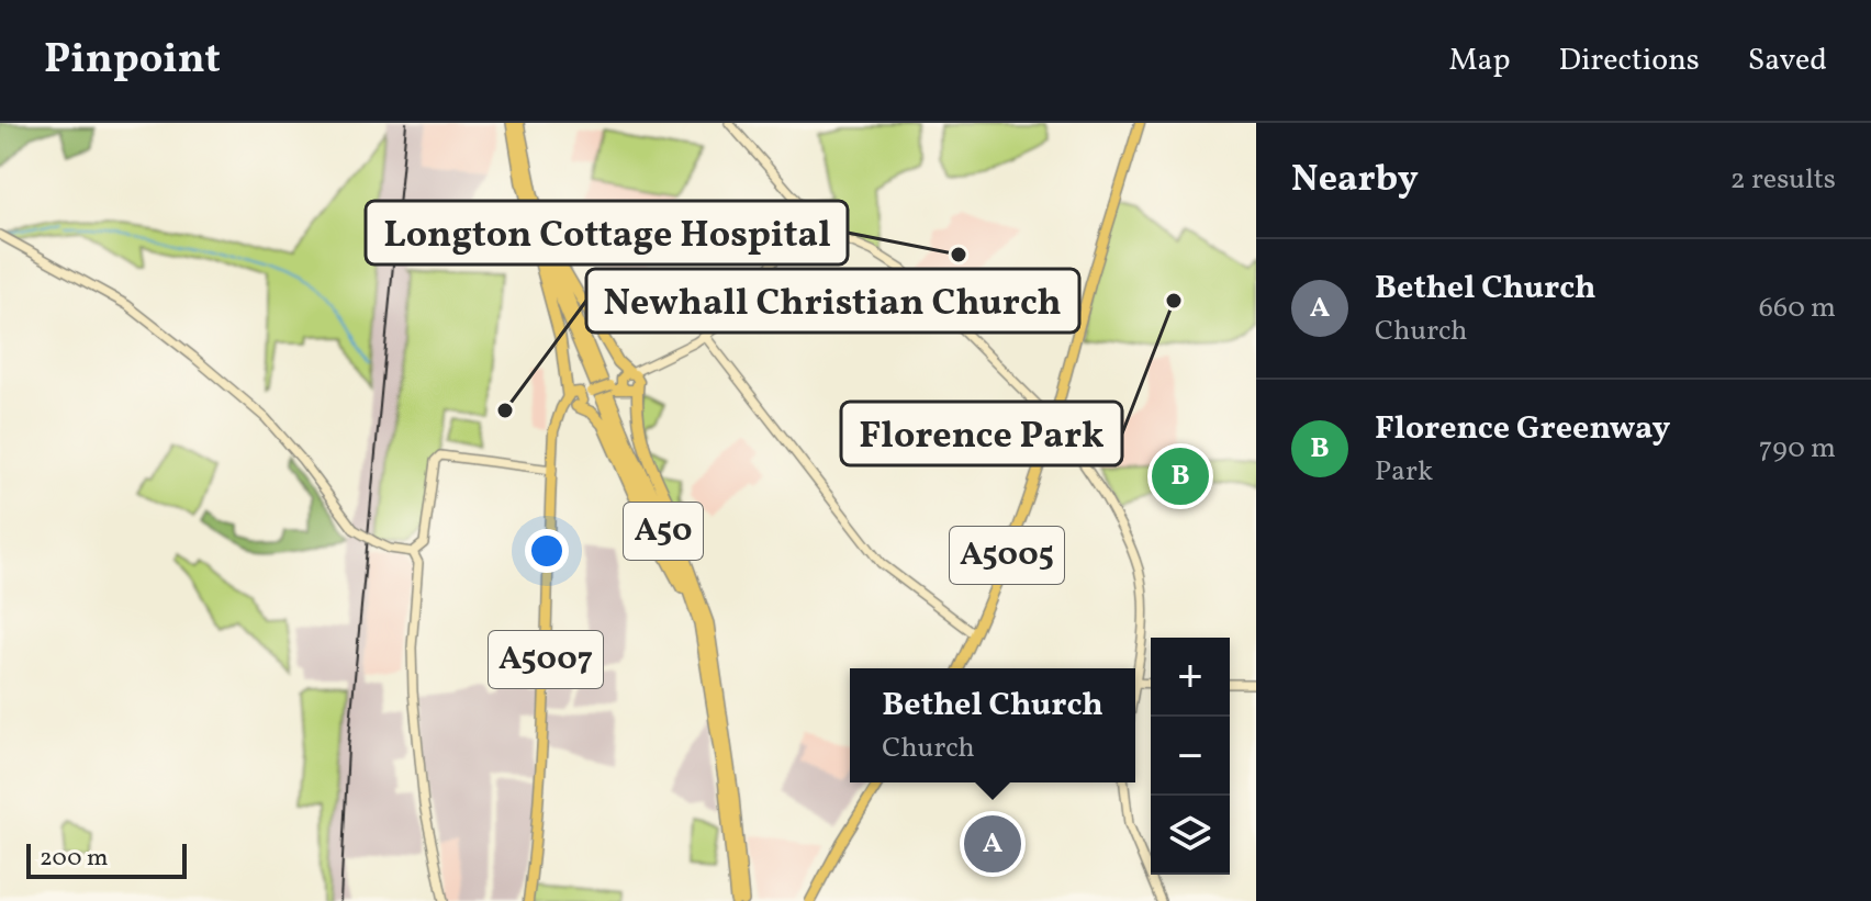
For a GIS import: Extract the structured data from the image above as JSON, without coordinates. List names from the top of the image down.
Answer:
{
  "streets": {
    "highway": ["A50"],
    "main road": ["A5005", "A5007"]
  },
  "places": ["Longton Cottage Hospital", "Florence Park", "Newhall Christian Church"],
  "scale_bar": "200 m",
  "page": {
    "header": "Pinpoint",
    "nav": ["Map", "Directions", "Saved"],
    "heading": ["Nearby", "2 results"],
    "list": [
      {
        "mark": "A",
        "name": "Bethel Church",
        "note": "Church",
        "value": "660 m"
      },
      {
        "mark": "B",
        "name": "Florence Greenway",
        "note": "Park",
        "value": "790 m"
      }
    ],
    "pins": ["B", "A"],
    "map_buttons": ["+", "−"],
    "popup": ["Bethel Church", "Church"],
    "scale": "200 m"
  }
}
